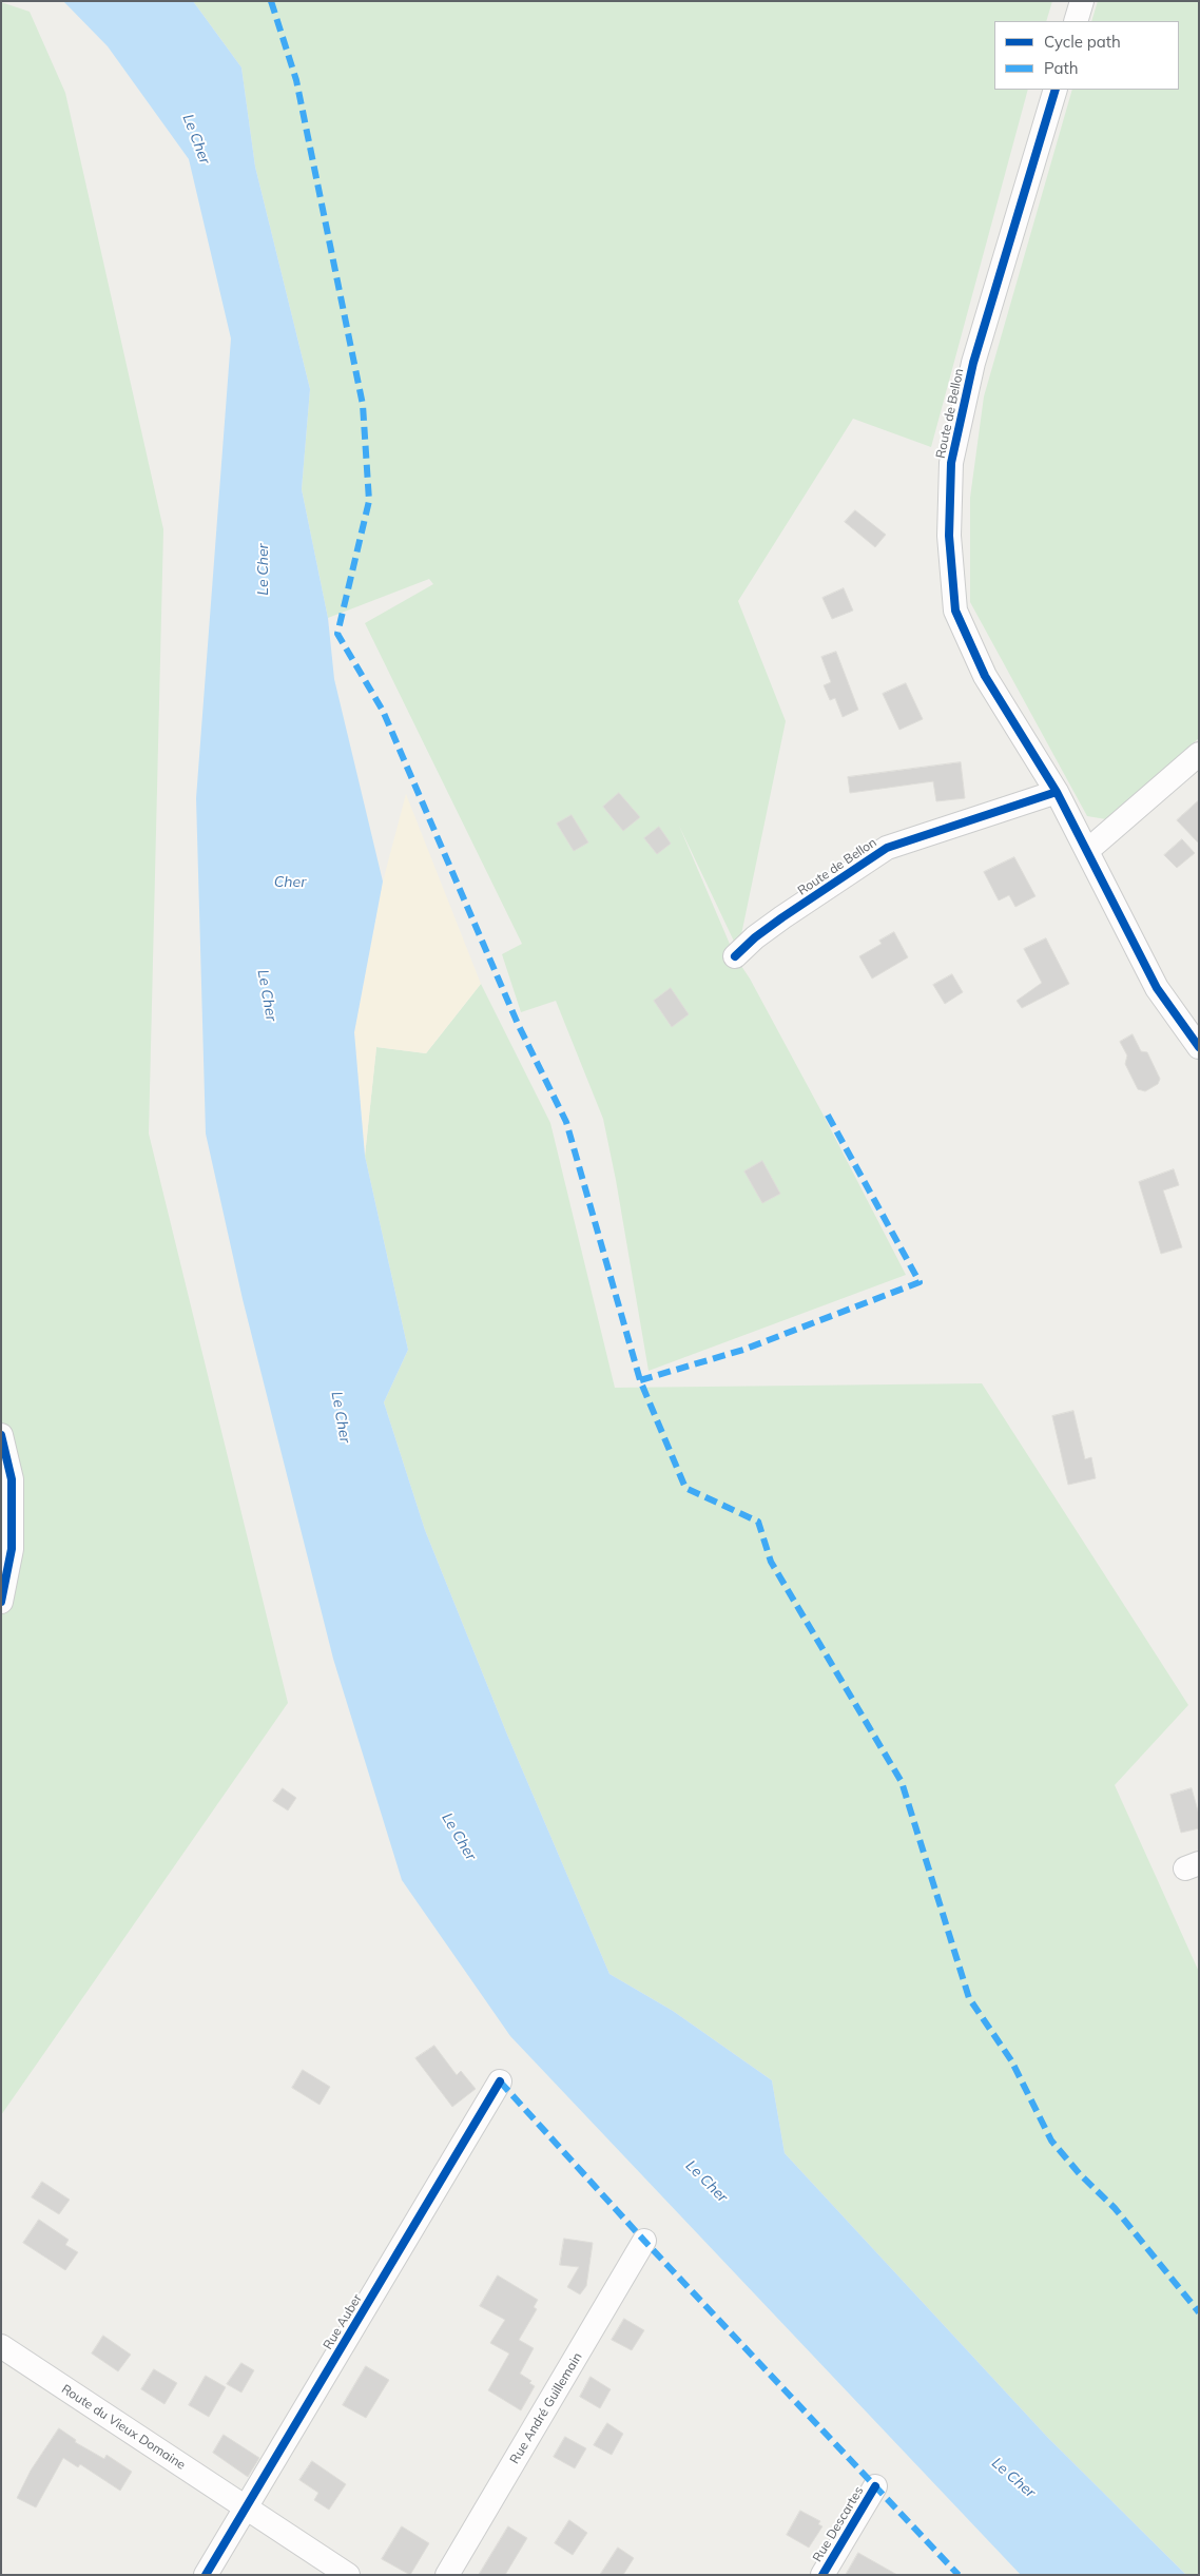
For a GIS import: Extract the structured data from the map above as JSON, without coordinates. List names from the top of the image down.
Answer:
{
  "streets": {
    "street": [
      "Route de Bellon",
      "Rue Auber",
      "Rue André Guillemain",
      "Route du Vieux Domaine",
      "Rue Descartes"
    ]
  },
  "crossings": [
    ["Rue Auber", "Route du Vieux Domaine"]
  ],
  "water": ["Le Cher", "Cher"],
  "legend": ["Cycle path", "Path"]
}
